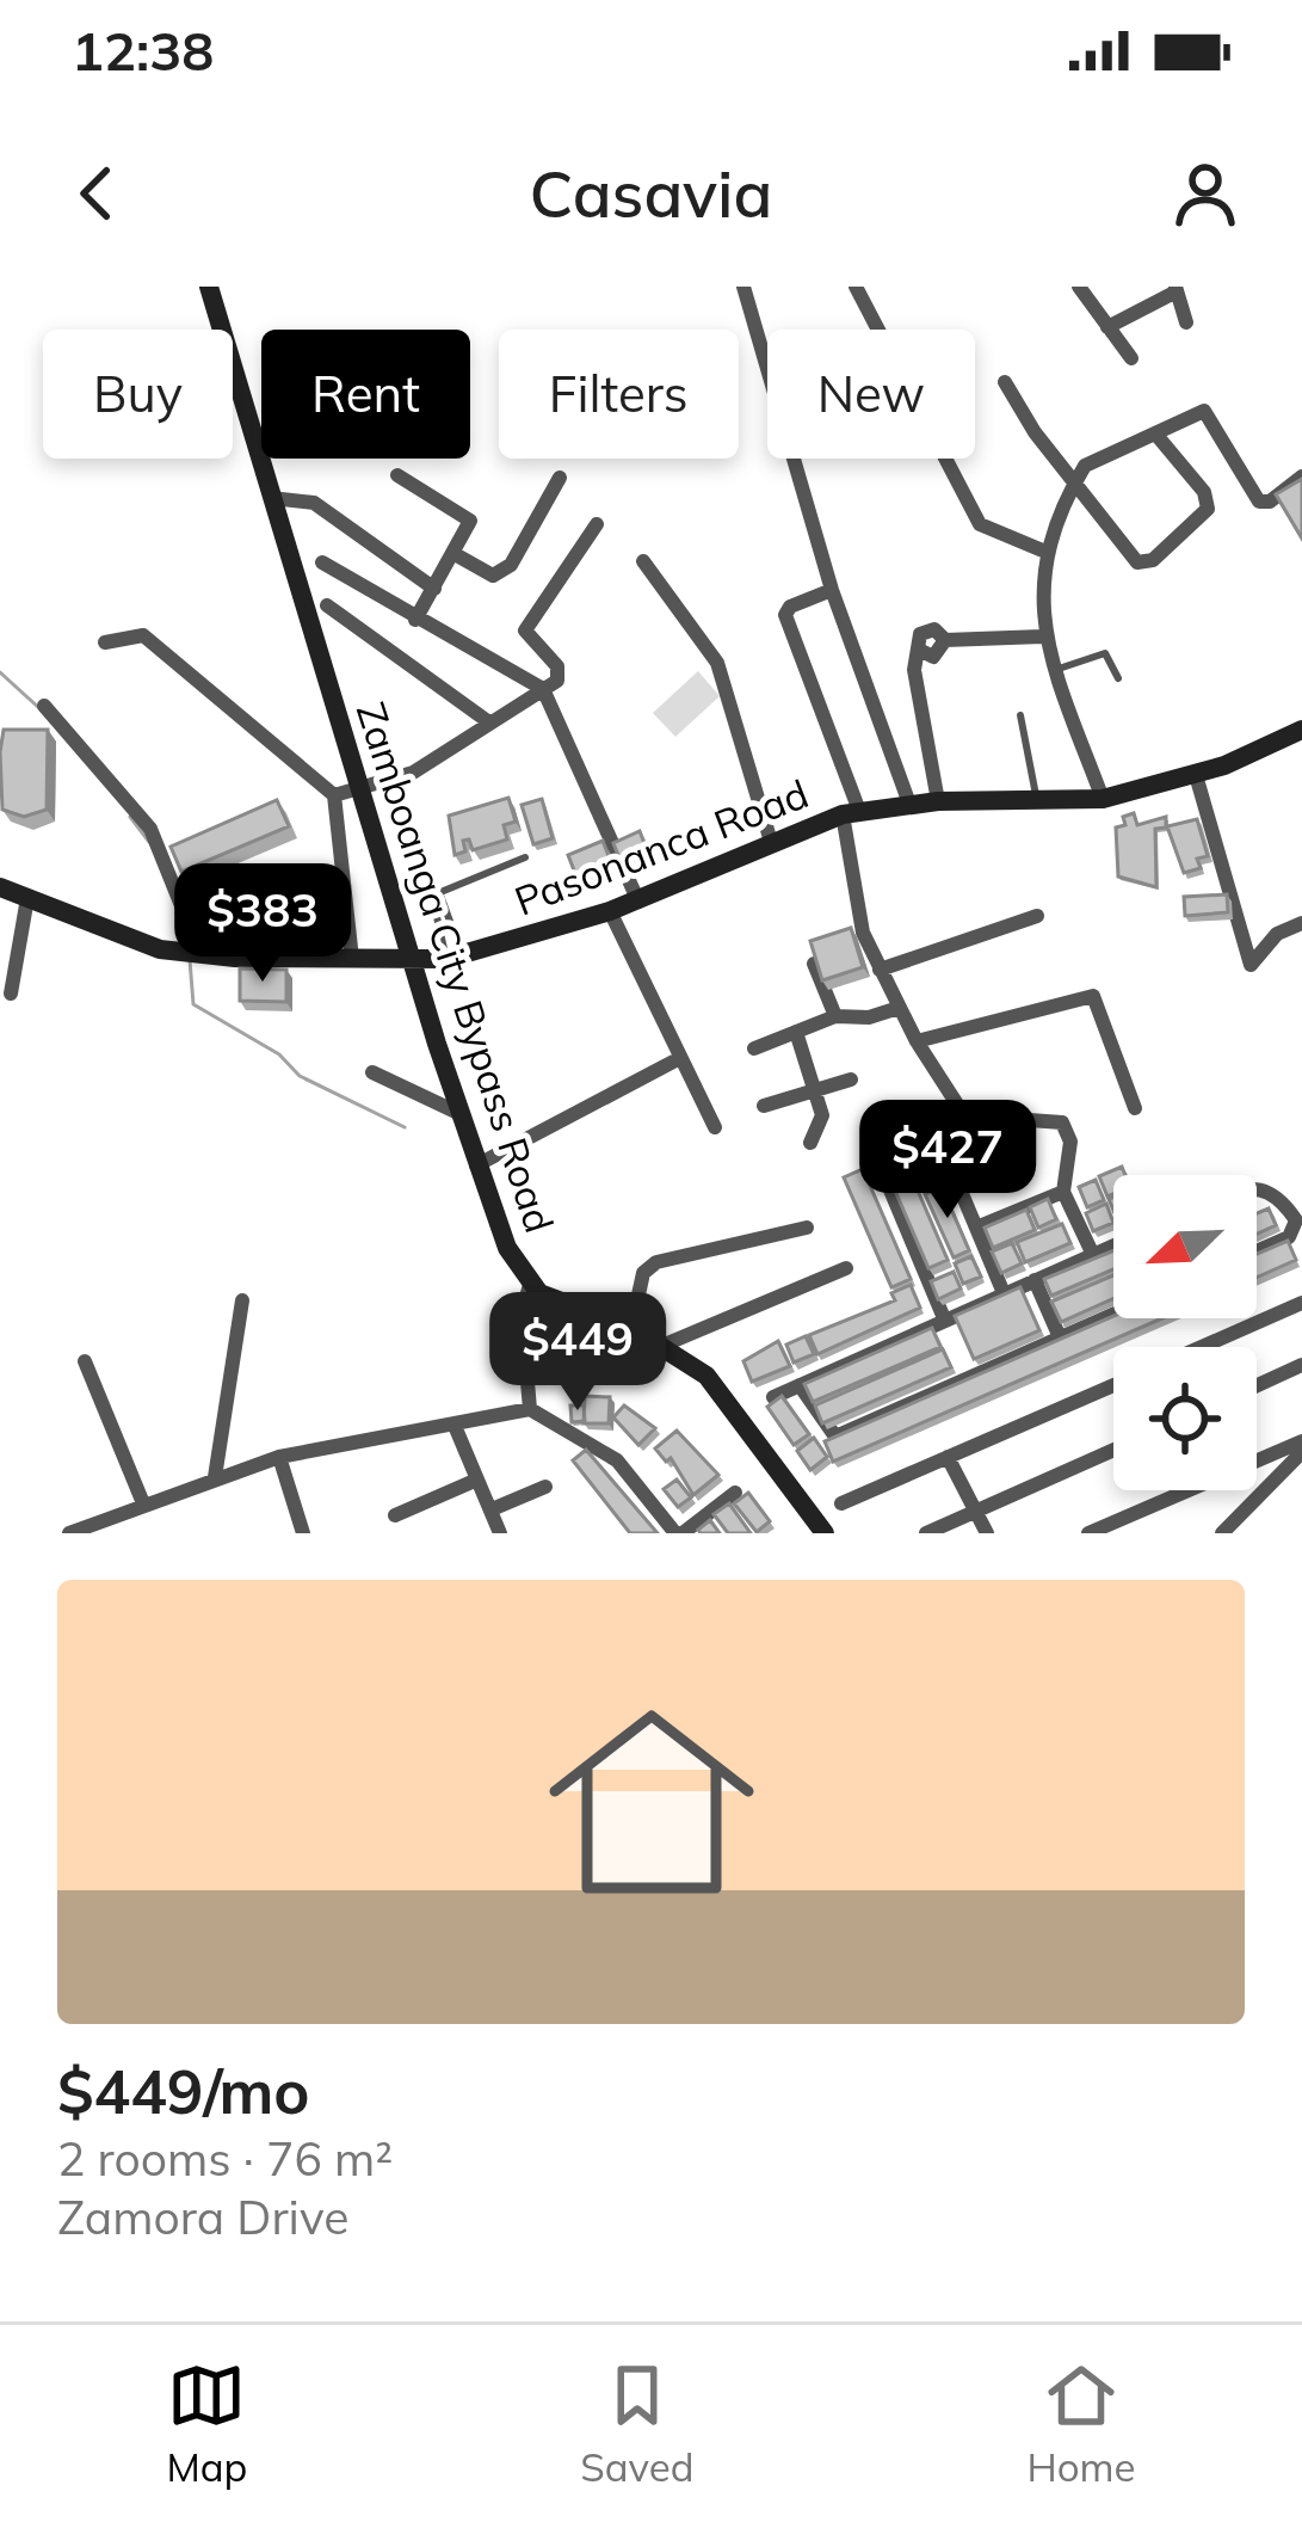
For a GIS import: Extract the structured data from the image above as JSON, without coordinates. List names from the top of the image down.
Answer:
{
  "streets": {
    "main road": ["Pasonanca Road", "Zamboanga City Bypass Road"]
  },
  "crossings": [
    ["Pasonanca Road", "Zamboanga City Bypass Road"]
  ],
  "north": "bottom left",
  "page": {
    "status": "12:38",
    "header": "Casavia",
    "chip": [
      "Buy",
      "Rent",
      "Filters",
      "New"
    ],
    "price": ["$383", "$427", "$449"],
    "list": [
      {
        "name": "$449/mo",
        "note": "2 rooms · 76 m² · Zamora Drive"
      }
    ],
    "tabs": ["Map", "Saved", "Home"]
  }
}
